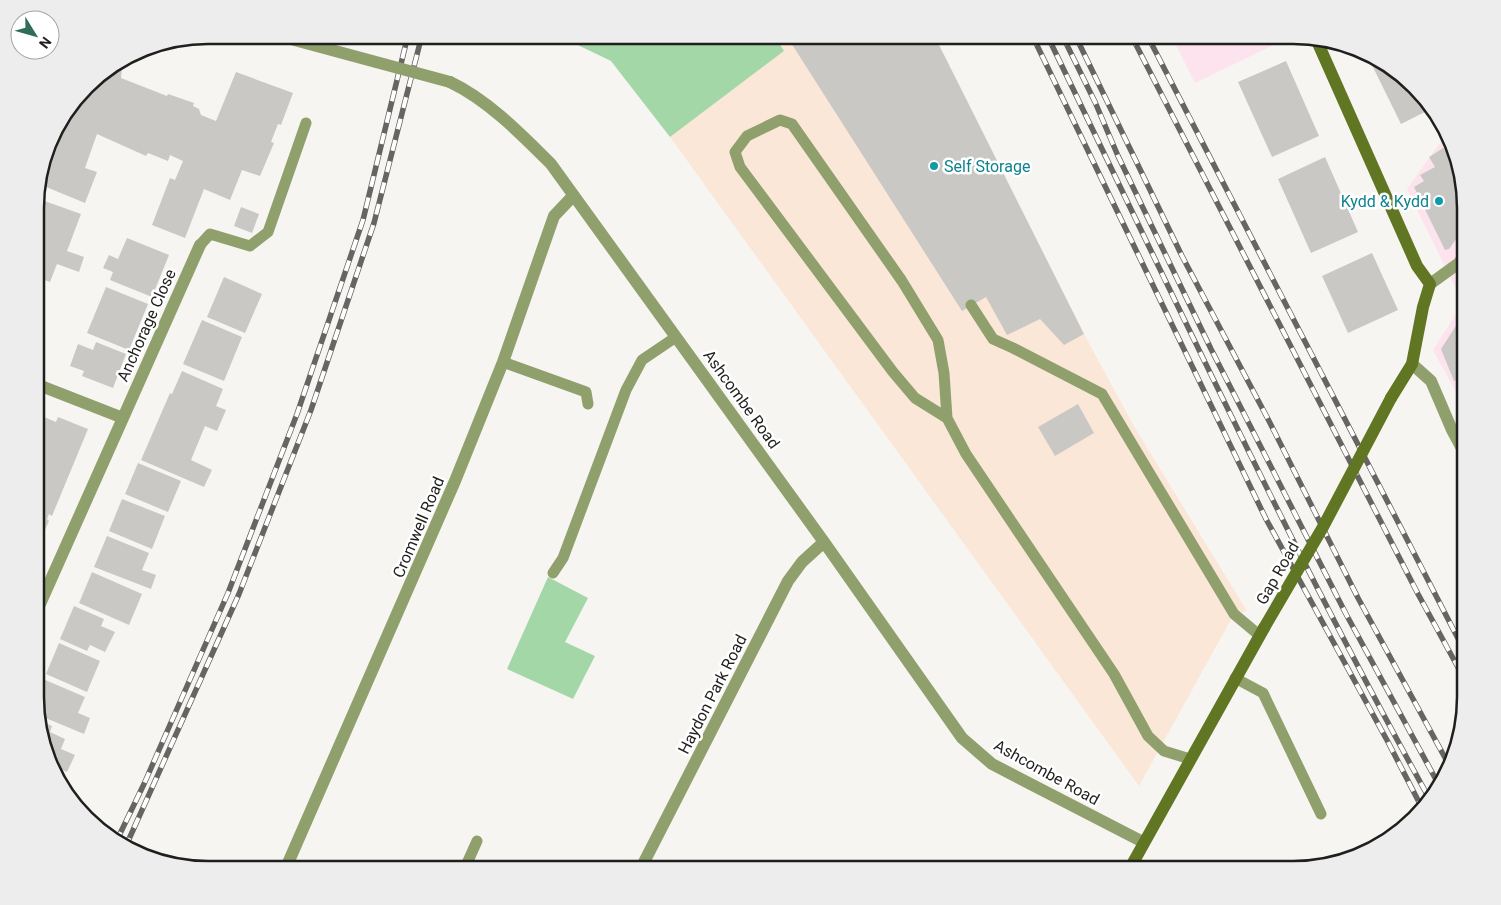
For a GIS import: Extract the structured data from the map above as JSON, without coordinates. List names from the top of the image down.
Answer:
{
  "streets": {
    "main road": ["Gap Road"],
    "street": [
      "Anchorage Close",
      "Ashcombe Road",
      "Cromwell Road",
      "Haydon Park Road"
    ]
  },
  "crossings": [
    ["Ashcombe Road", "Cromwell Road"],
    ["Ashcombe Road", "Gap Road"],
    ["Ashcombe Road", "Haydon Park Road"]
  ],
  "places": ["Self Storage", "Kydd & Kydd"],
  "north": "bottom right"
}
